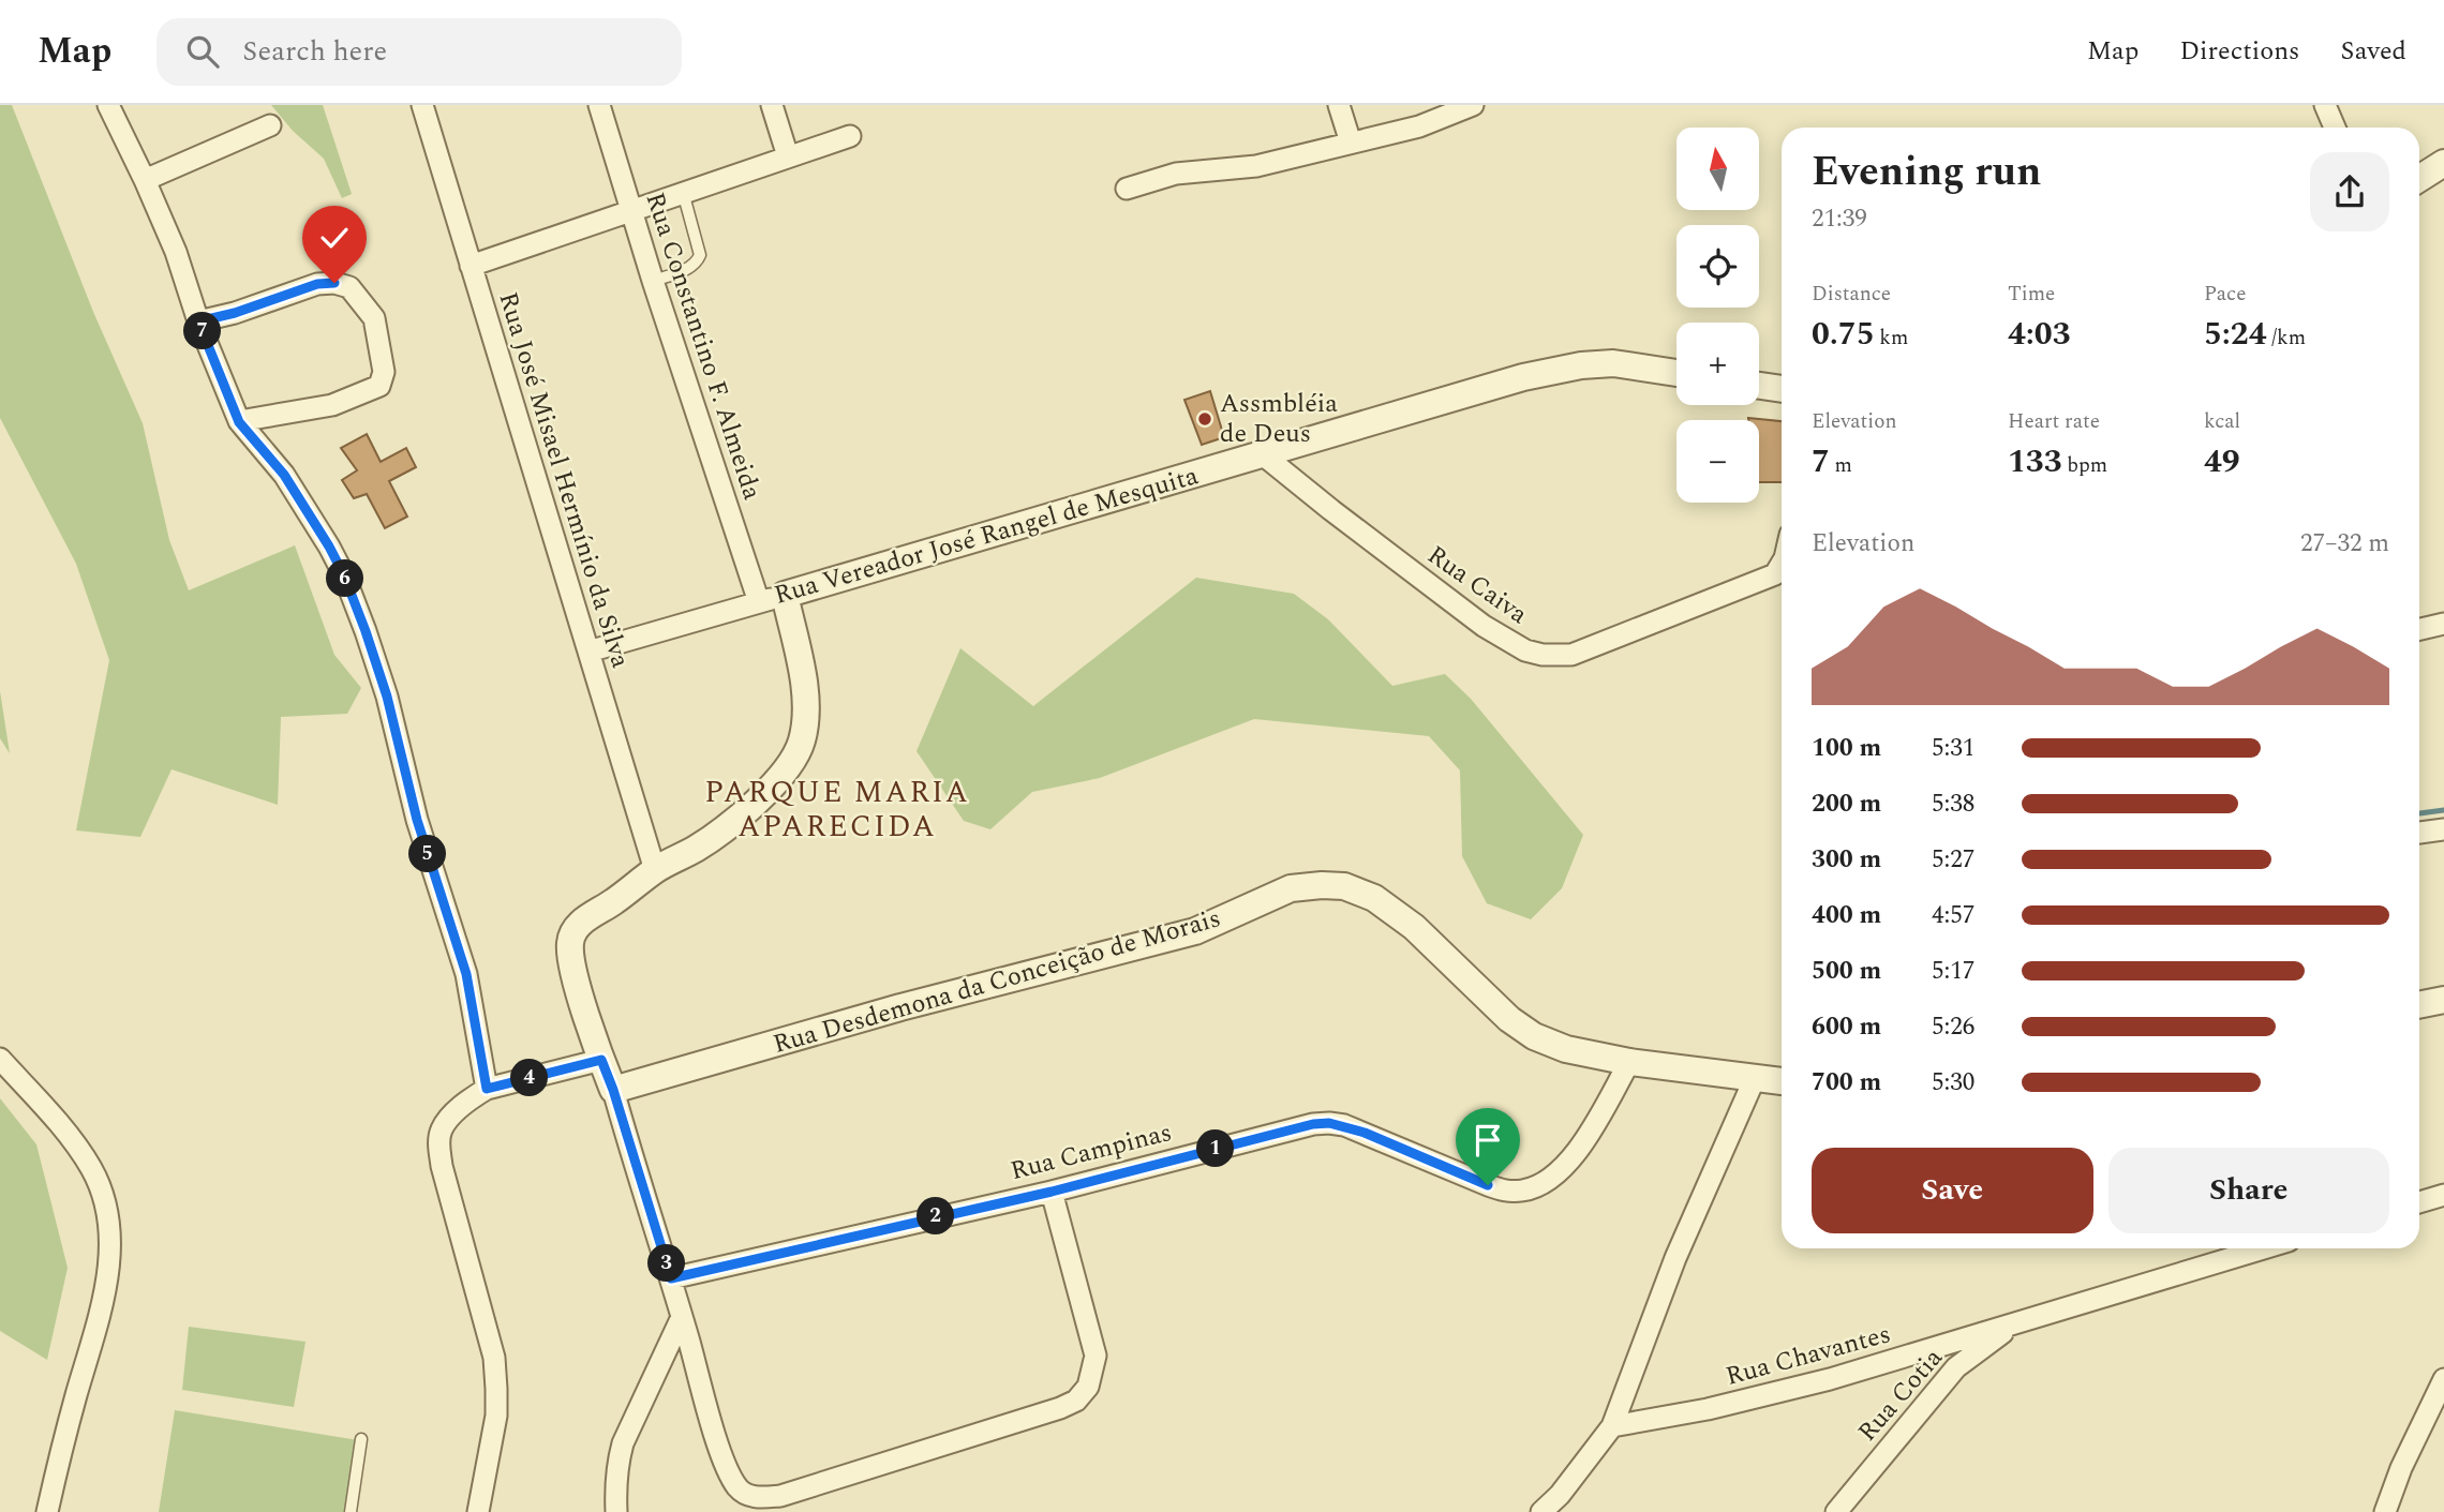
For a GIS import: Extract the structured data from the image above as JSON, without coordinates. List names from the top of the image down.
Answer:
{
  "streets": {
    "street": [
      "Rua Constantino F. Almeida",
      "Rua José Misael Hermínio da Silva",
      "Rua Vereador José Rangel de Mesquita",
      "Rua Caiva",
      "Rua Desdemona da Conceição de Morais",
      "Rua Campinas",
      "Rua Chavantes",
      "Rua Cotia"
    ]
  },
  "crossings": [
    ["Rua Constantino F. Almeida", "Rua Vereador José Rangel de Mesquita"],
    ["Rua José Misael Hermínio da Silva", "Rua Vereador José Rangel de Mesquita"],
    ["Rua Vereador José Rangel de Mesquita", "Rua Caiva"],
    ["Rua Desdemona da Conceição de Morais", "Rua Campinas"],
    ["Rua Chavantes", "Rua Cotia"]
  ],
  "districts": ["PARQUE MARIA APARECIDA"],
  "places": ["Assmbléia de Deus"],
  "north": "top",
  "page": {
    "header": "Map",
    "search": "Search here",
    "nav": ["Map", "Directions", "Saved"],
    "map_buttons": ["+", "−"],
    "heading": ["Evening run", "21:39"],
    "stats": [
      ["Distance", "0.75 km"],
      ["Time", "4:03"],
      ["Pace", "5:24 /km"],
      ["Elevation", "7 m"],
      ["Heart rate", "133 bpm"],
      ["kcal", "49"]
    ],
    "pins": [
      "7",
      "6",
      "5",
      "4",
      "1",
      "2",
      "3"
    ],
    "chart": ["Elevation", "27–32 m"],
    "list": [
      {
        "name": "100 m",
        "note": "5:31"
      },
      {
        "name": "200 m",
        "note": "5:38"
      },
      {
        "name": "300 m",
        "note": "5:27"
      },
      {
        "name": "400 m",
        "note": "4:57"
      },
      {
        "name": "500 m",
        "note": "5:17"
      },
      {
        "name": "600 m",
        "note": "5:26"
      },
      {
        "name": "700 m",
        "note": "5:30"
      }
    ],
    "buttons": ["Save", "Share"]
  }
}
